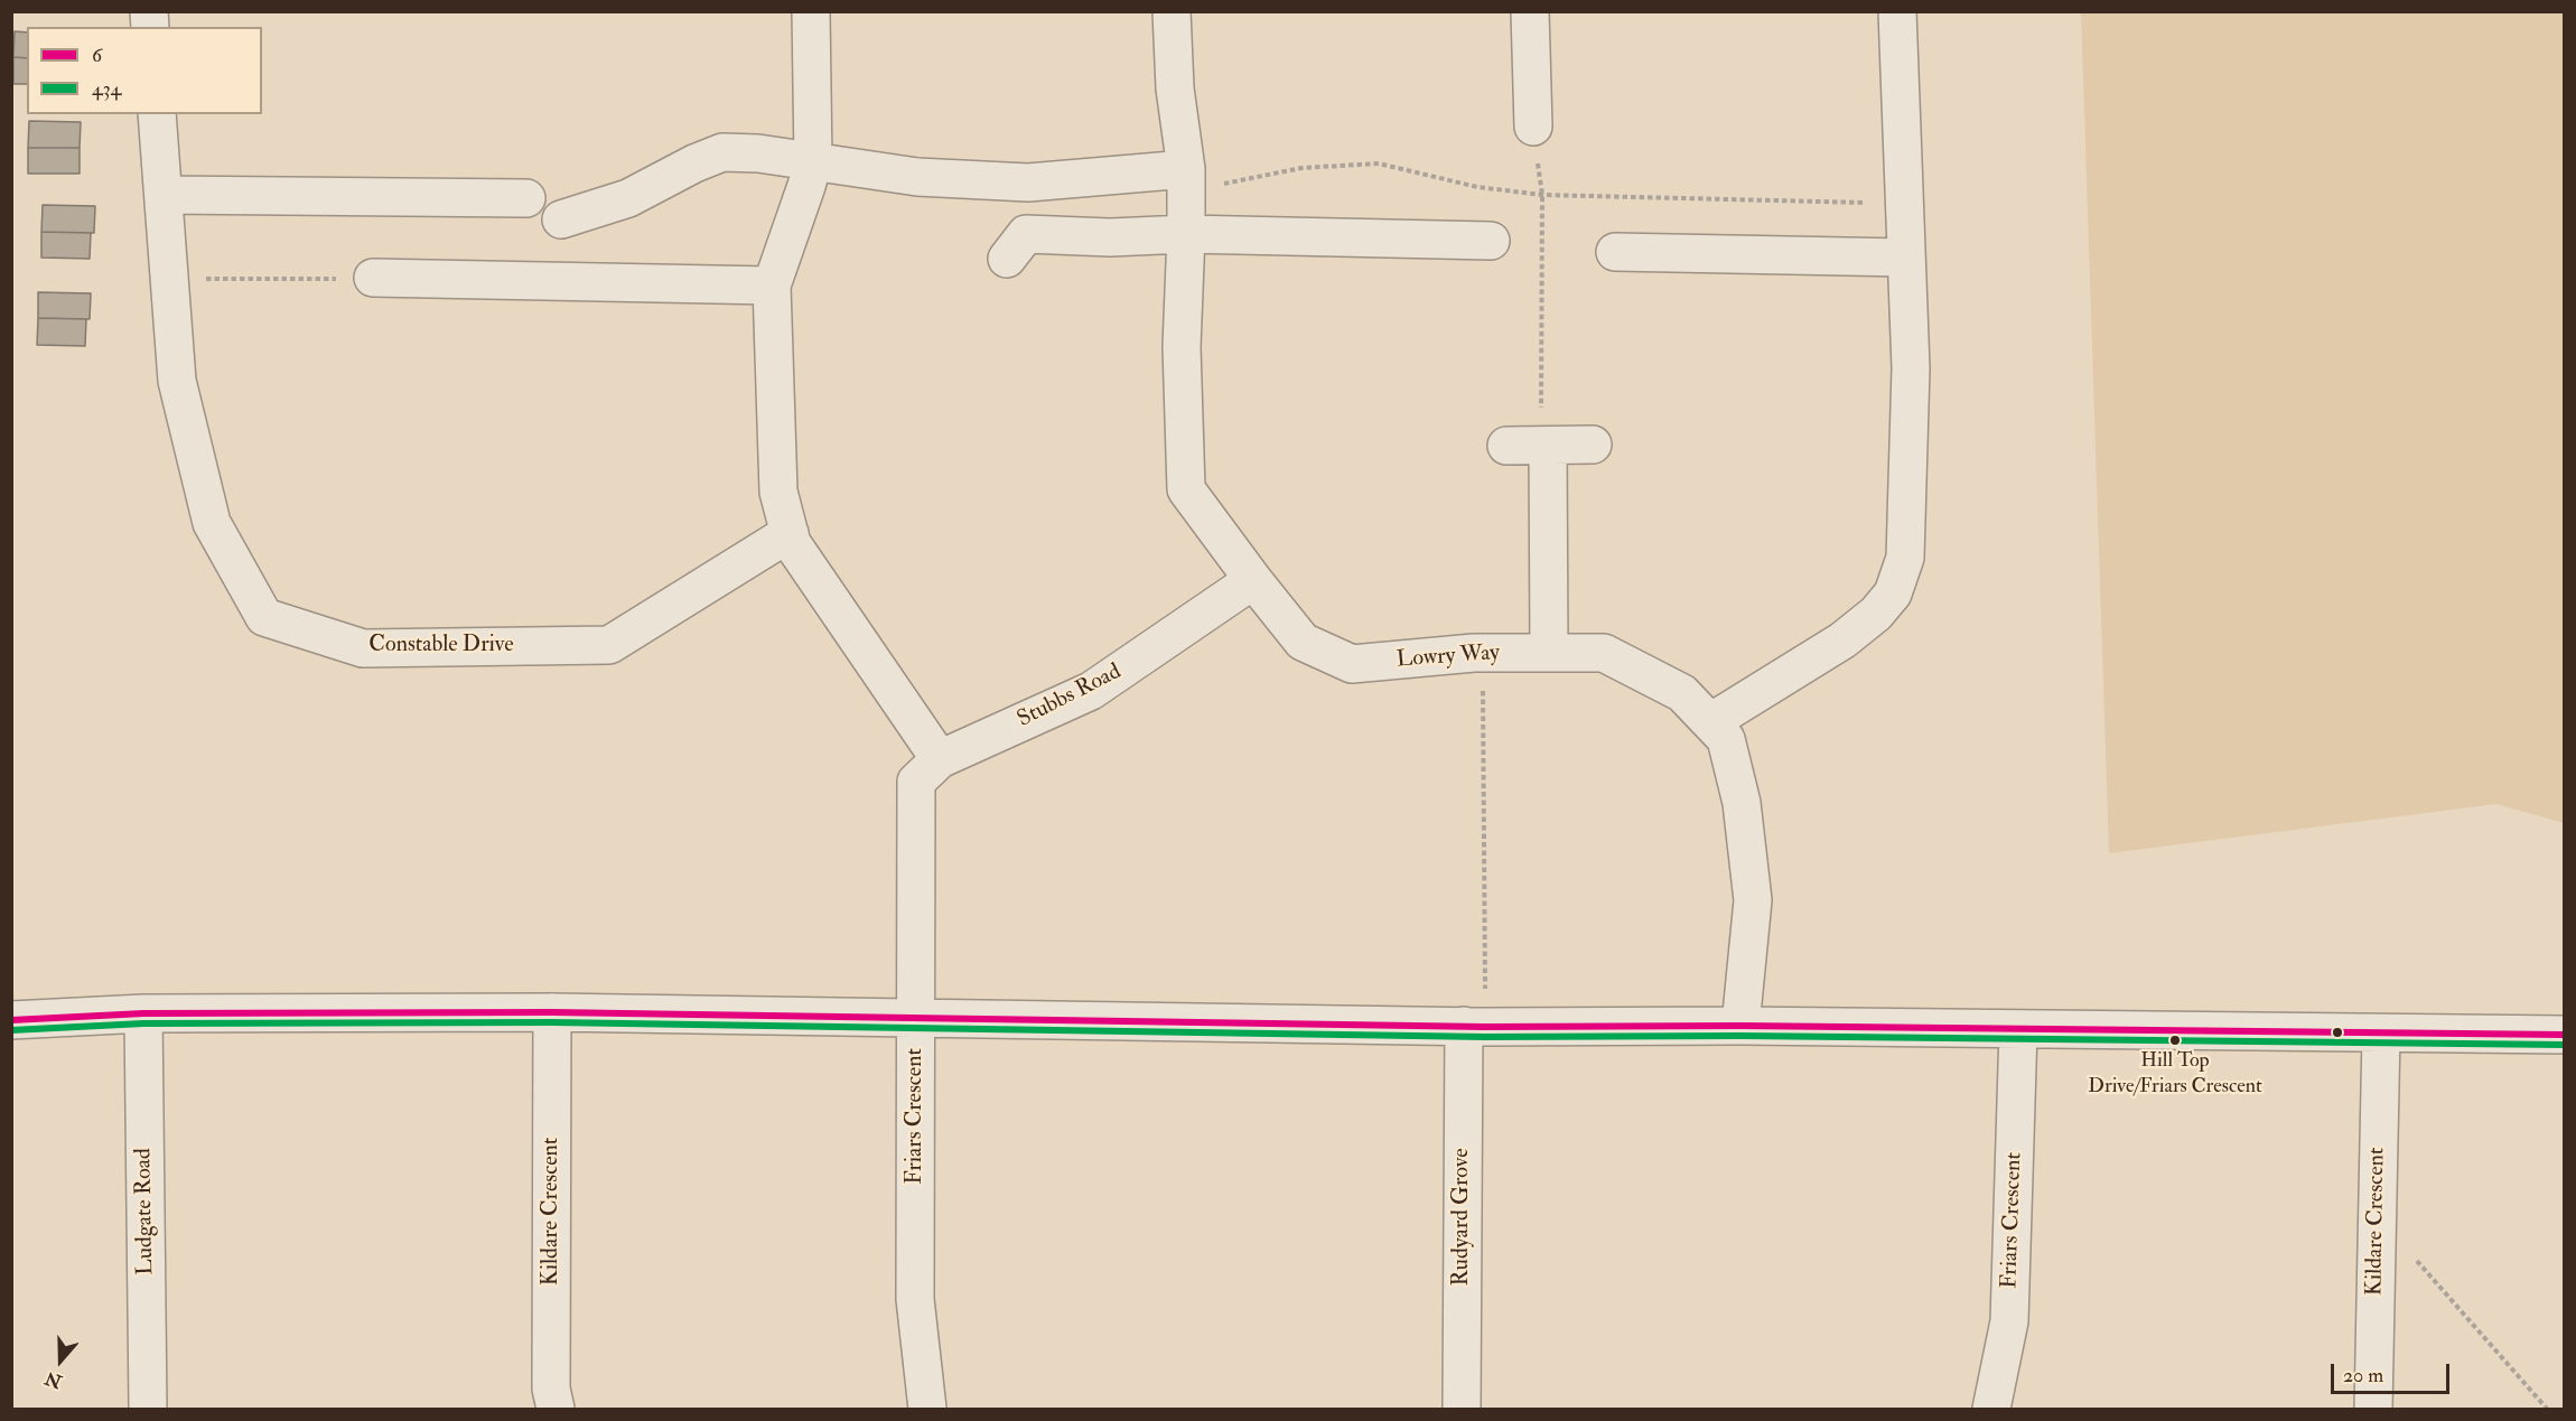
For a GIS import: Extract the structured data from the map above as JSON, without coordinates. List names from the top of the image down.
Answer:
{
  "streets": {
    "street": [
      "Constable Drive",
      "Lowry Way",
      "Stubbs Road",
      "Friars Crescent",
      "Ludgate Road",
      "Kildare Crescent",
      "Rudyard Grove"
    ]
  },
  "crossings": [
    ["Lowry Way", "Stubbs Road"],
    ["Stubbs Road", "Friars Crescent"]
  ],
  "places": ["Hill Top Drive/Friars Crescent"],
  "lines": ["transit line 6", "transit line 434"],
  "legend": ["6", "434"],
  "scale_bar": "20 m",
  "north": "bottom"
}
